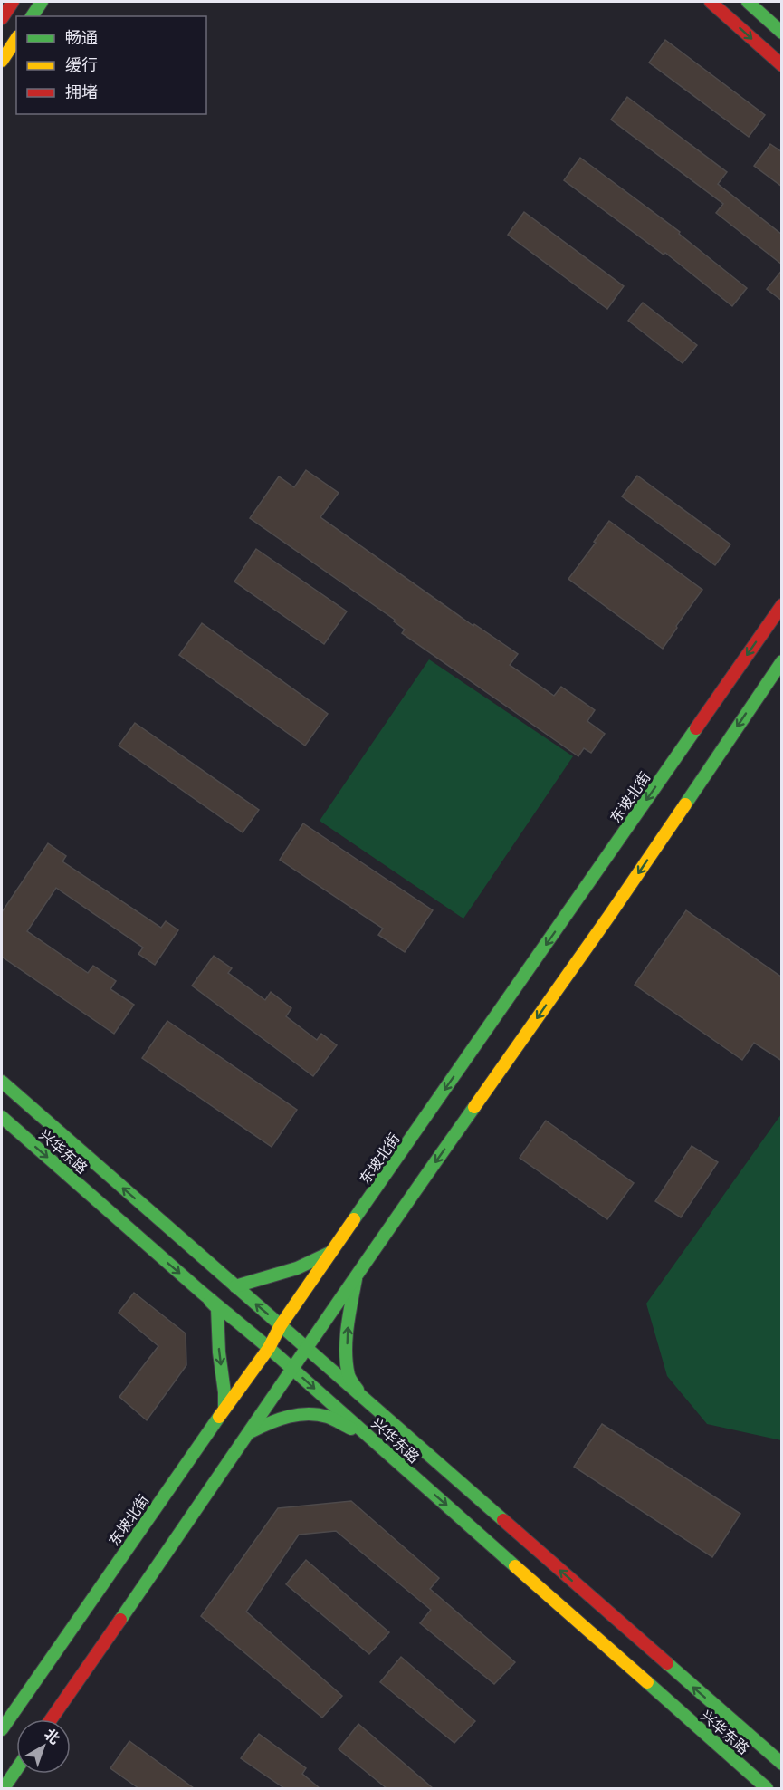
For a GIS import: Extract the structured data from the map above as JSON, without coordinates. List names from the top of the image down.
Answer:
{
  "streets": {
    "main road": ["东坡北街", "兴华东路"]
  },
  "crossings": [
    ["东坡北街", "兴华东路"]
  ],
  "legend": ["畅通", "缓行", "拥堵"],
  "north": "top right"
}
